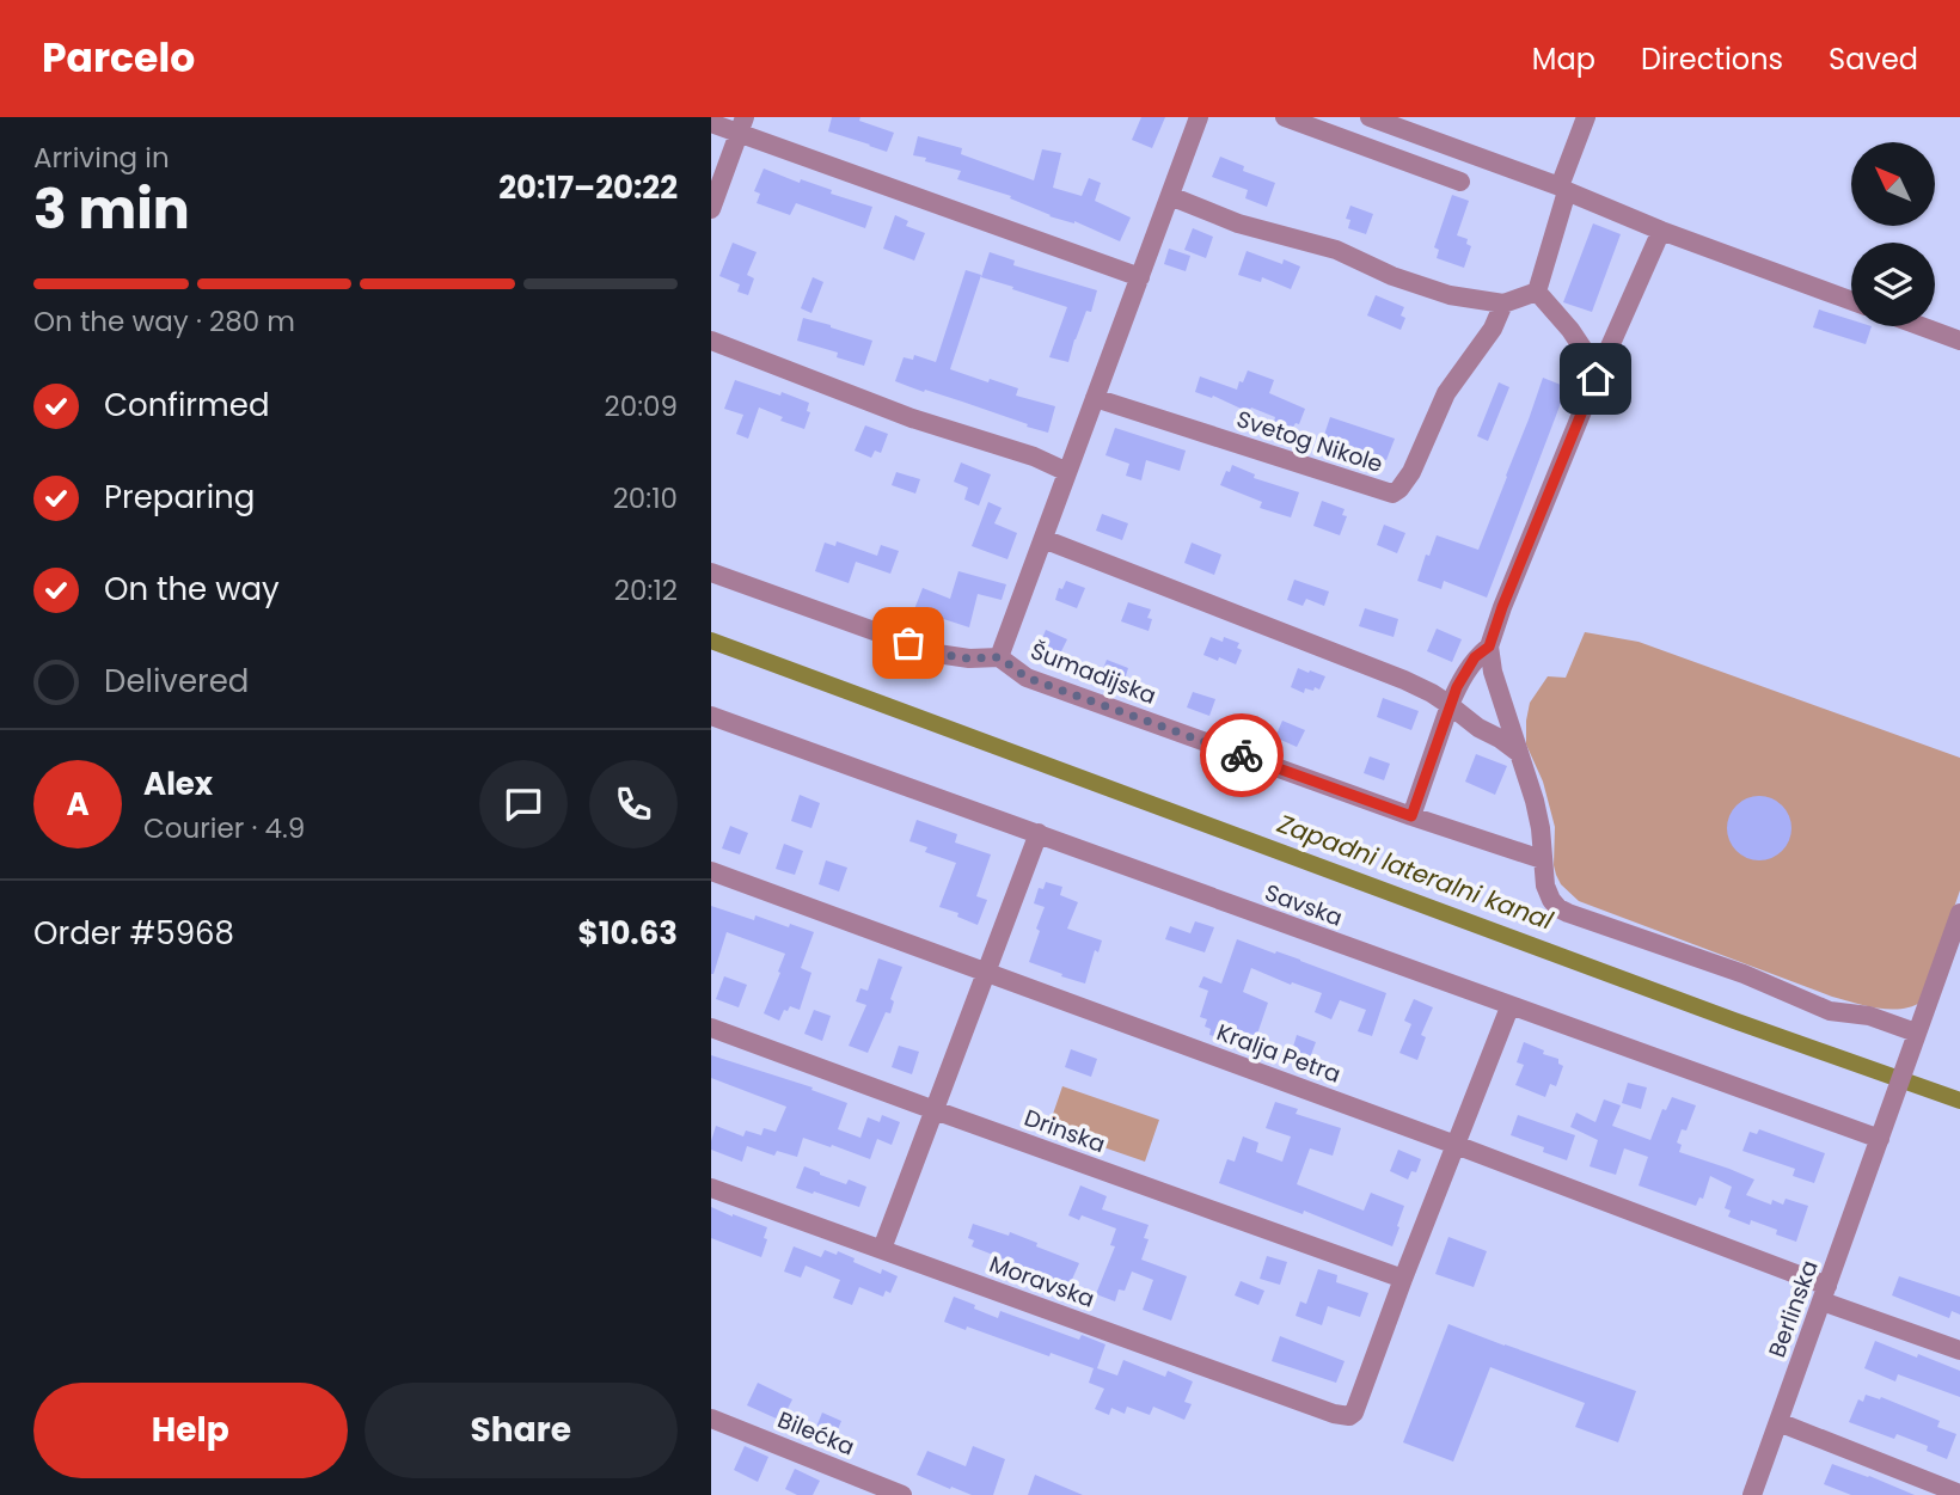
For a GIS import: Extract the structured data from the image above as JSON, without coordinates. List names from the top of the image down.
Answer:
{
  "streets": {
    "street": [
      "Svetog Nikole",
      "Šumadijska",
      "Savska",
      "Kralja Petra",
      "Drinska",
      "Moravska",
      "Berlinska",
      "Bilećka"
    ]
  },
  "crossings": [
    ["Savska", "Berlinska"],
    ["Kralja Petra", "Berlinska"],
    ["Drinska", "Moravska"]
  ],
  "water": ["Zapadni lateralni kanal"],
  "north": "top left",
  "page": {
    "header": "Parcelo",
    "nav": ["Map", "Directions", "Saved"],
    "heading": ["3 min", "Arriving in", "20:17–20:22"],
    "panel": [
      "Alex",
      "Courier · 4.9",
      "Order #5968",
      "$10.63"
    ],
    "bar": "On the way · 280 m",
    "list": [
      ["Confirmed", "20:09"],
      ["Preparing", "20:10"],
      ["On the way", "20:12"],
      "Delivered"
    ],
    "round": "A",
    "buttons": ["Help", "Share"]
  }
}
